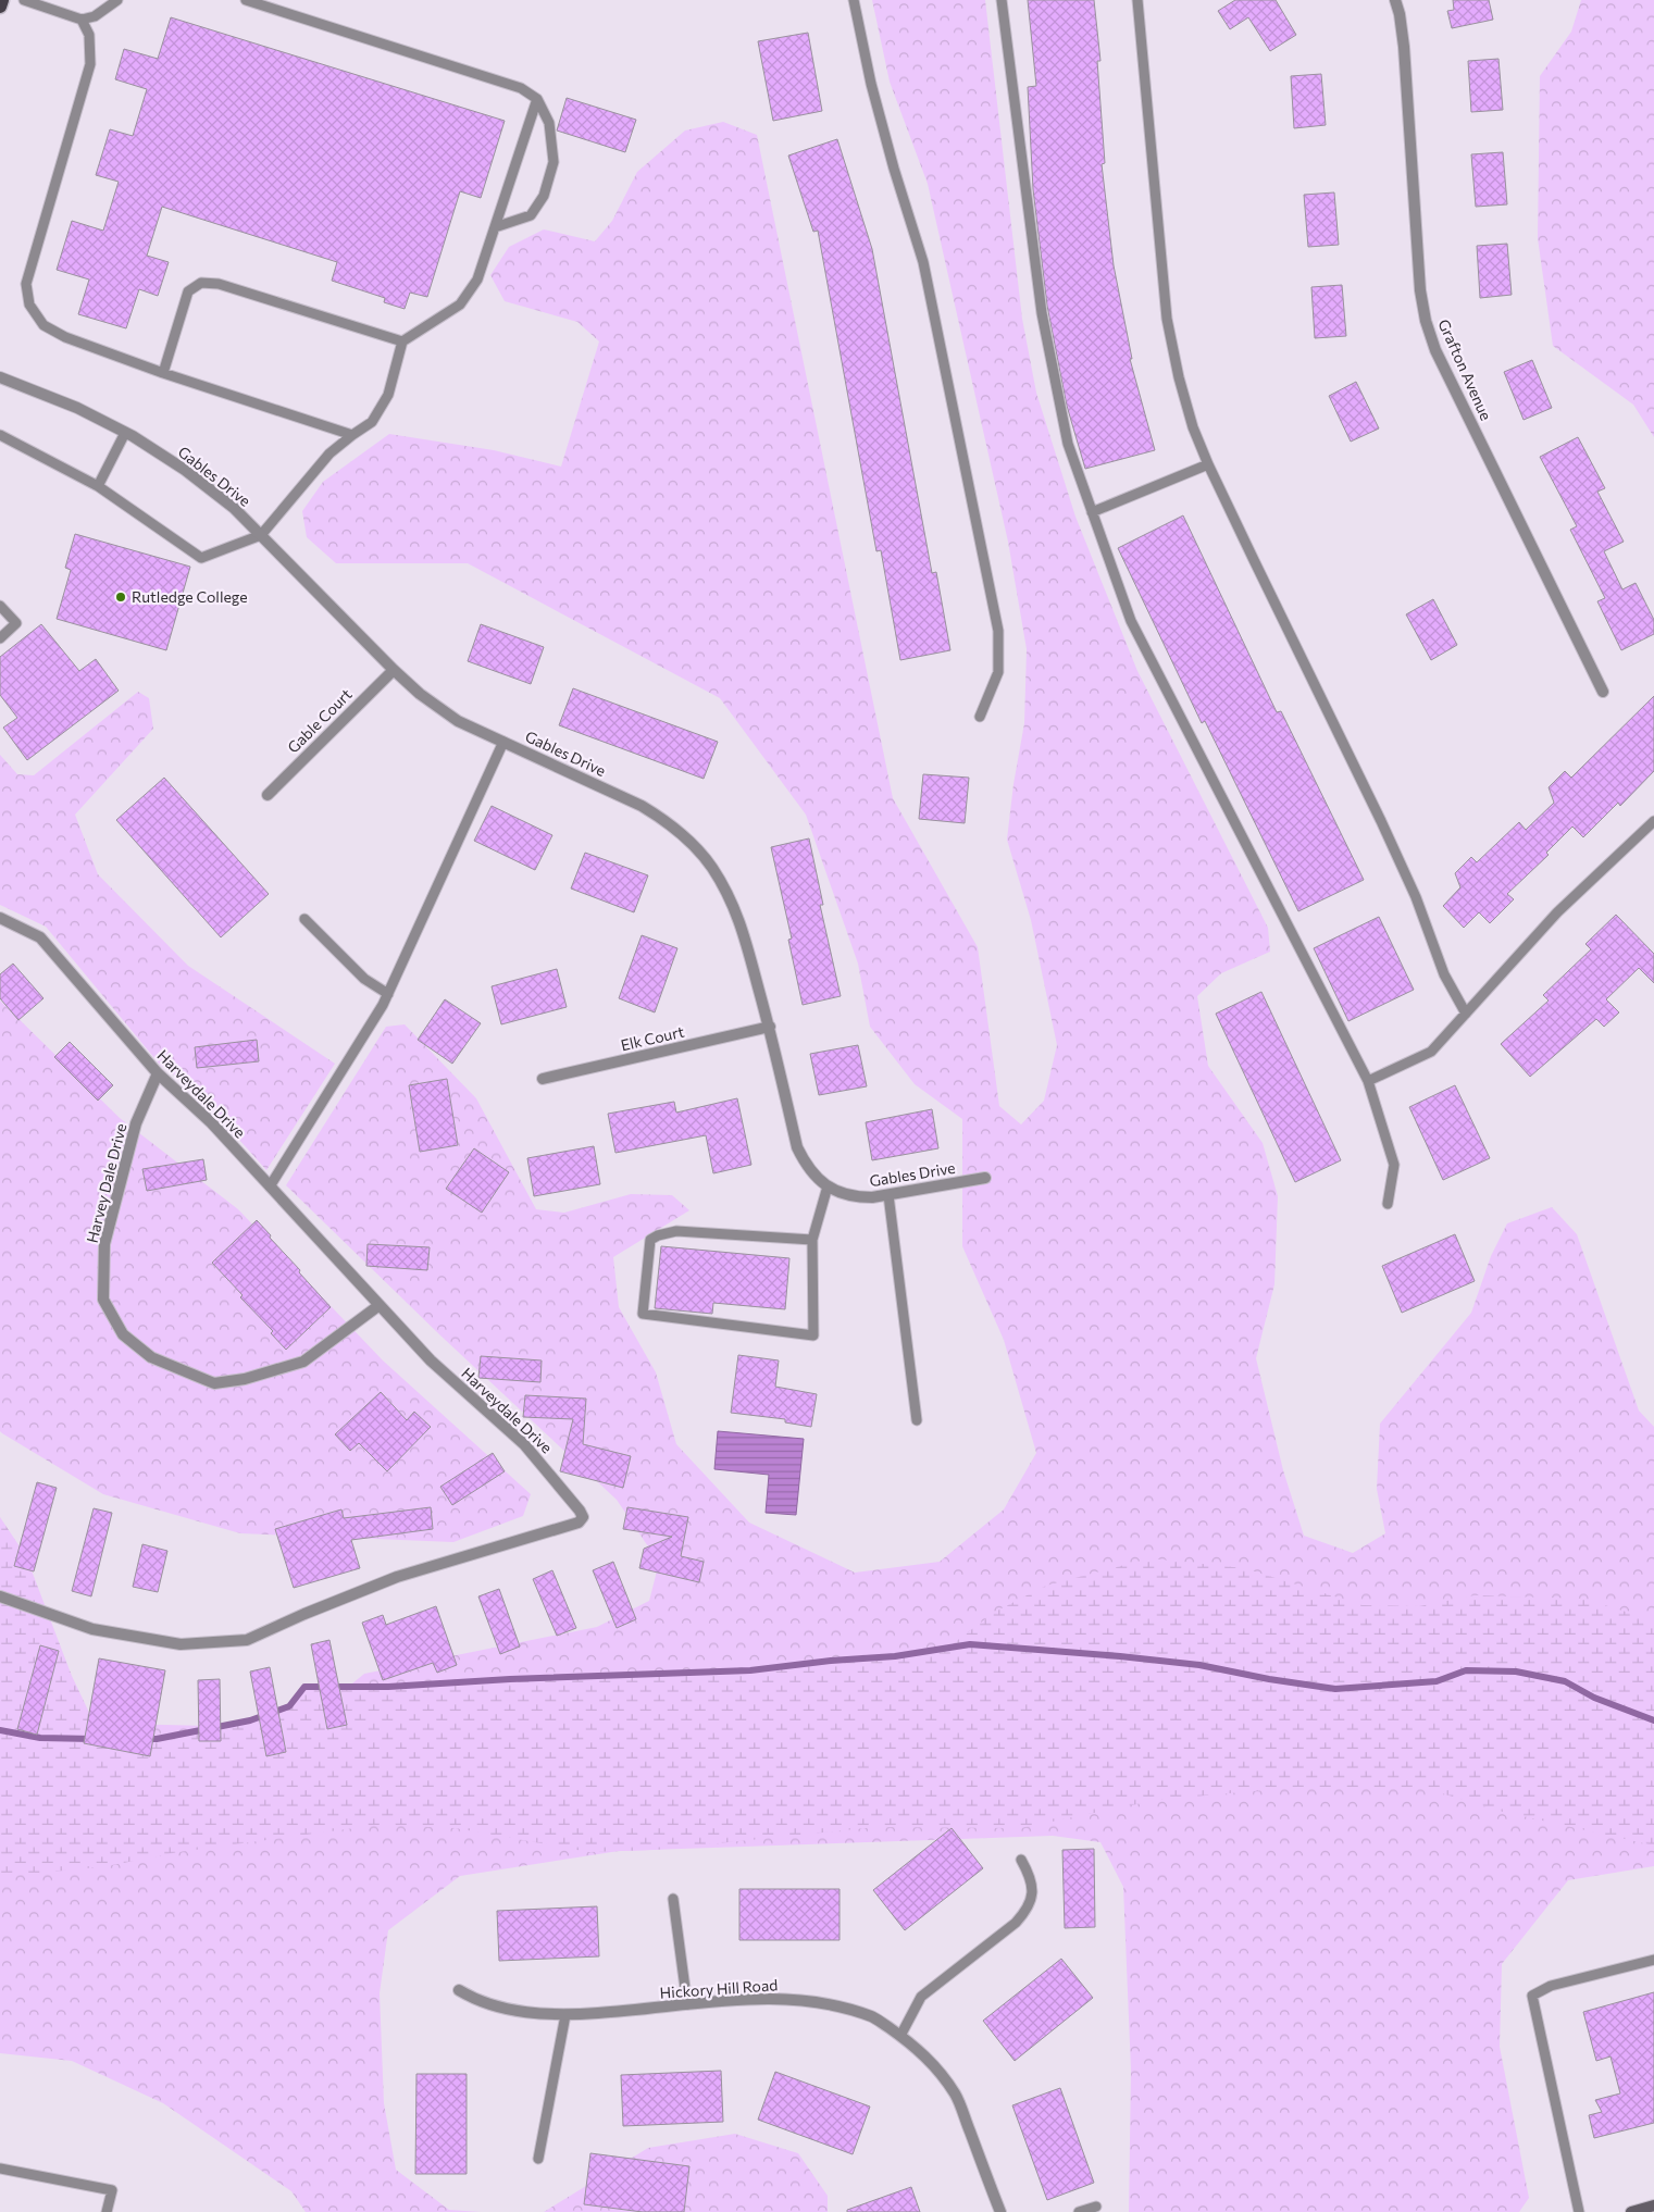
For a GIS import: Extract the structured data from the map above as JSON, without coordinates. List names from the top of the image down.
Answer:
{
  "streets": {
    "street": [
      "Grafton Avenue",
      "Gables Drive",
      "Gable Court",
      "Elk Court",
      "Harveydale Drive",
      "Harvey Dale Drive",
      "Hickory Hill Road"
    ]
  },
  "crossings": [
    ["Gables Drive", "Gable Court"],
    ["Gables Drive", "Elk Court"],
    ["Harveydale Drive", "Harvey Dale Drive"]
  ],
  "places": ["Rutledge College"]
}
